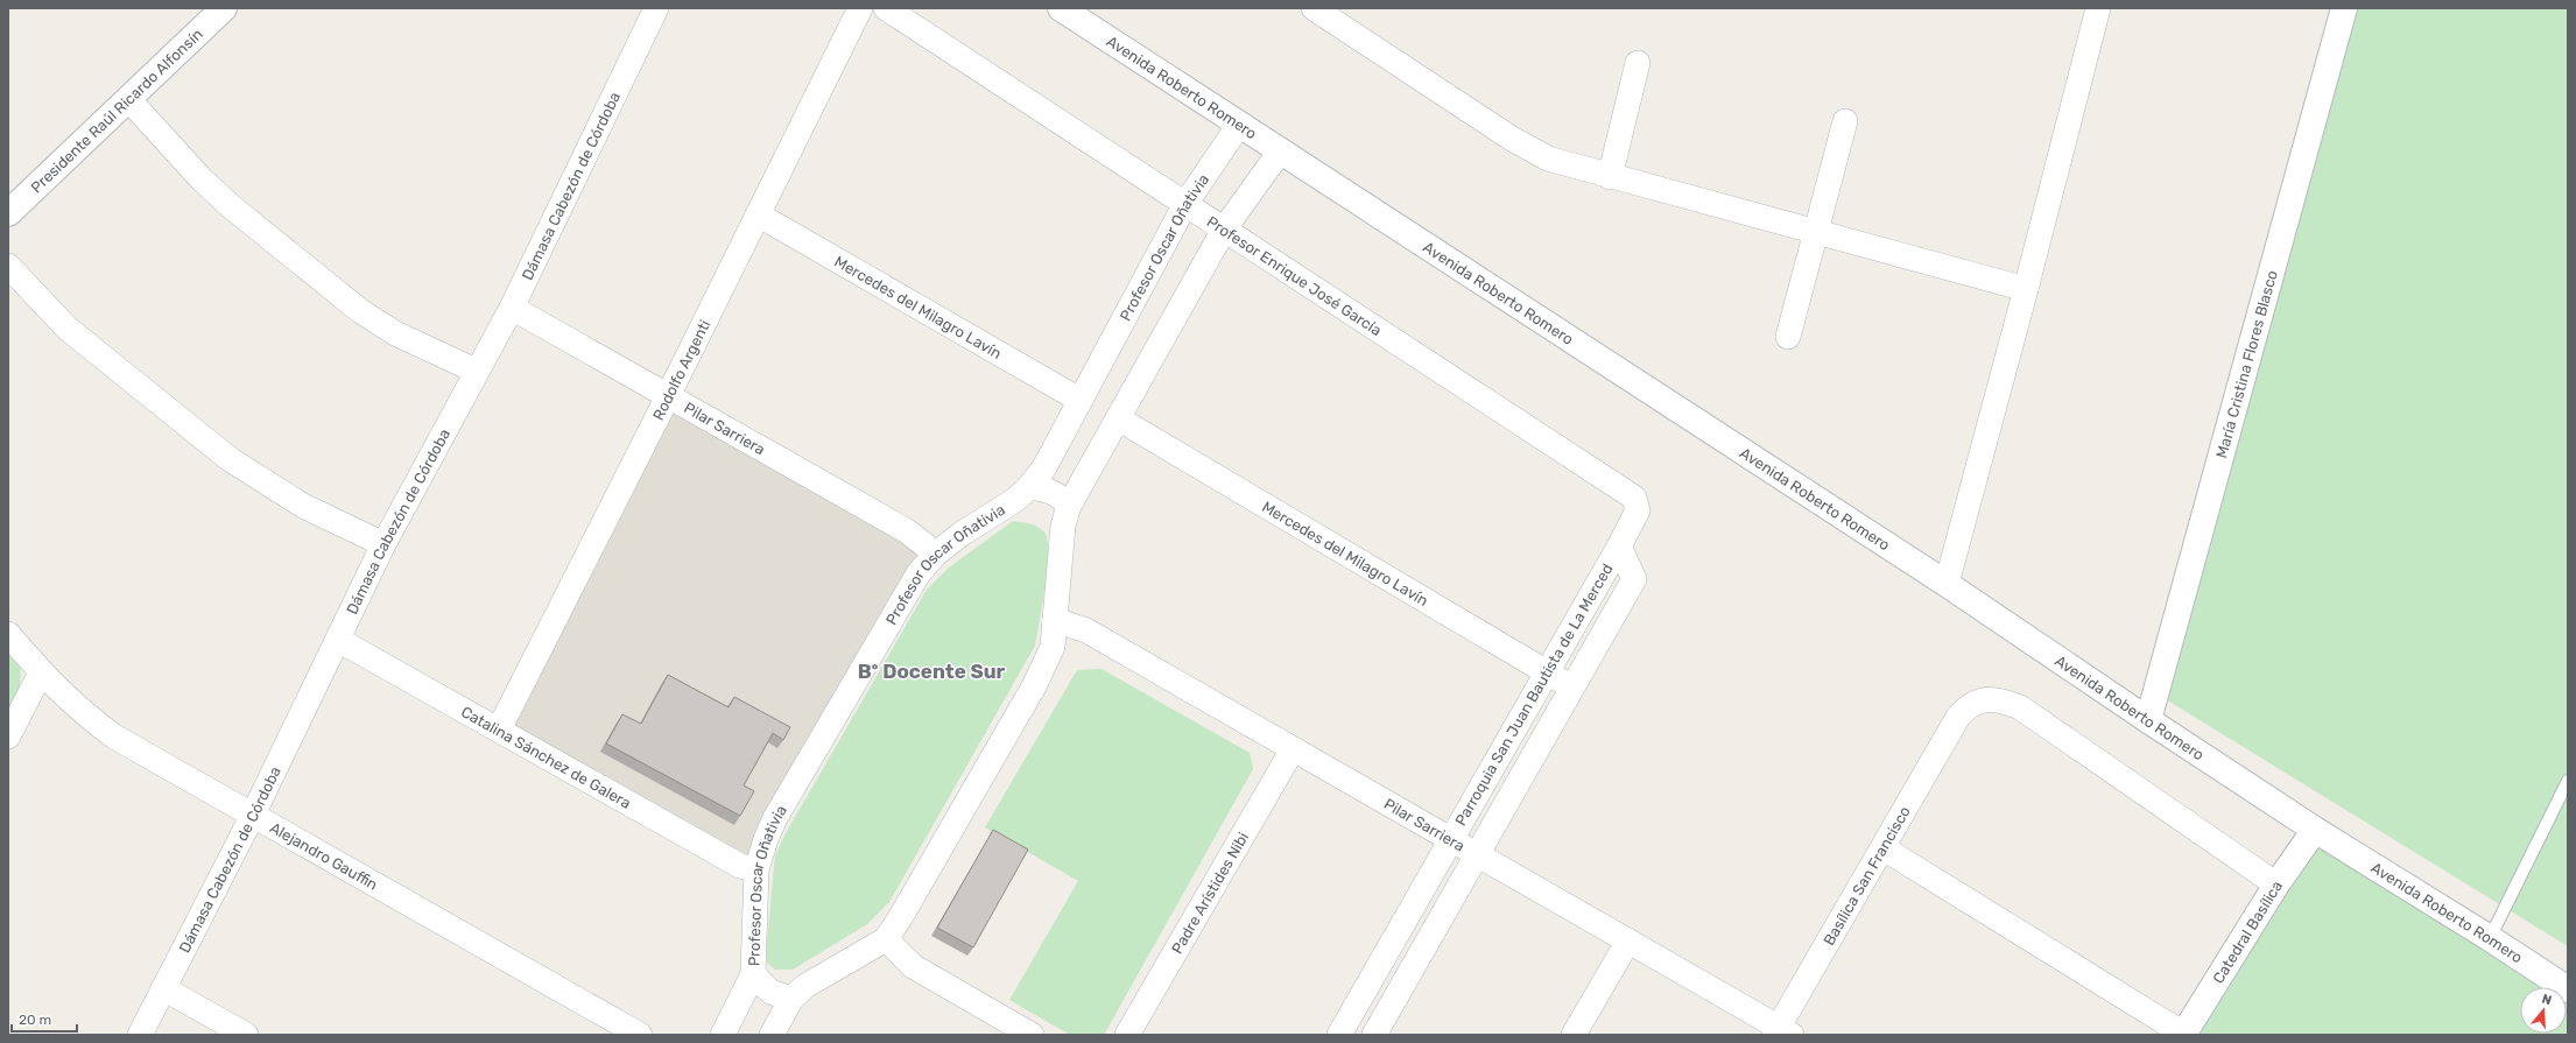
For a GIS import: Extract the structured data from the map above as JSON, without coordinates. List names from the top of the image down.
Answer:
{
  "streets": {
    "main road": [
      "Avenida Roberto Romero",
      "Presidente Raúl Ricardo Alfonsín",
      "María Cristina Flores Blasco",
      "Catedral Basílica"
    ],
    "street": [
      "Dámasa Cabezón de Córdoba",
      "Profesor Oscar Oñativia",
      "Profesor Enrique José García",
      "Mercedes del Milagro Lavín",
      "Rodolfo Argenti",
      "Pilar Sarriera",
      "Parroquia San Juan Bautista de La Merced",
      "Catalina Sánchez de Galera",
      "Alejandro Gauffin",
      "Basílica San Francisco",
      "Padre Arístides Nibi"
    ]
  },
  "crossings": [
    ["Avenida Roberto Romero", "Profesor Oscar Oñativia"],
    ["Avenida Roberto Romero", "María Cristina Flores Blasco"],
    ["Avenida Roberto Romero", "Catedral Basílica"],
    ["Dámasa Cabezón de Córdoba", "Pilar Sarriera"],
    ["Dámasa Cabezón de Córdoba", "Catalina Sánchez de Galera"],
    ["Dámasa Cabezón de Córdoba", "Alejandro Gauffin"],
    ["Profesor Oscar Oñativia", "Profesor Enrique José García"],
    ["Profesor Oscar Oñativia", "Mercedes del Milagro Lavín"],
    ["Profesor Oscar Oñativia", "Pilar Sarriera"],
    ["Profesor Oscar Oñativia", "Catalina Sánchez de Galera"],
    ["Profesor Enrique José García", "Parroquia San Juan Bautista de La Merced"],
    ["Mercedes del Milagro Lavín", "Rodolfo Argenti"],
    ["Mercedes del Milagro Lavín", "Parroquia San Juan Bautista de La Merced"],
    ["Rodolfo Argenti", "Pilar Sarriera"],
    ["Rodolfo Argenti", "Catalina Sánchez de Galera"],
    ["Pilar Sarriera", "Parroquia San Juan Bautista de La Merced"],
    ["Pilar Sarriera", "Basílica San Francisco"],
    ["Pilar Sarriera", "Padre Arístides Nibi"],
    ["Basílica San Francisco", "Catedral Basílica"]
  ],
  "districts": ["Bº Docente Sur"],
  "scale_bar": "20 m",
  "north": "top"
}
